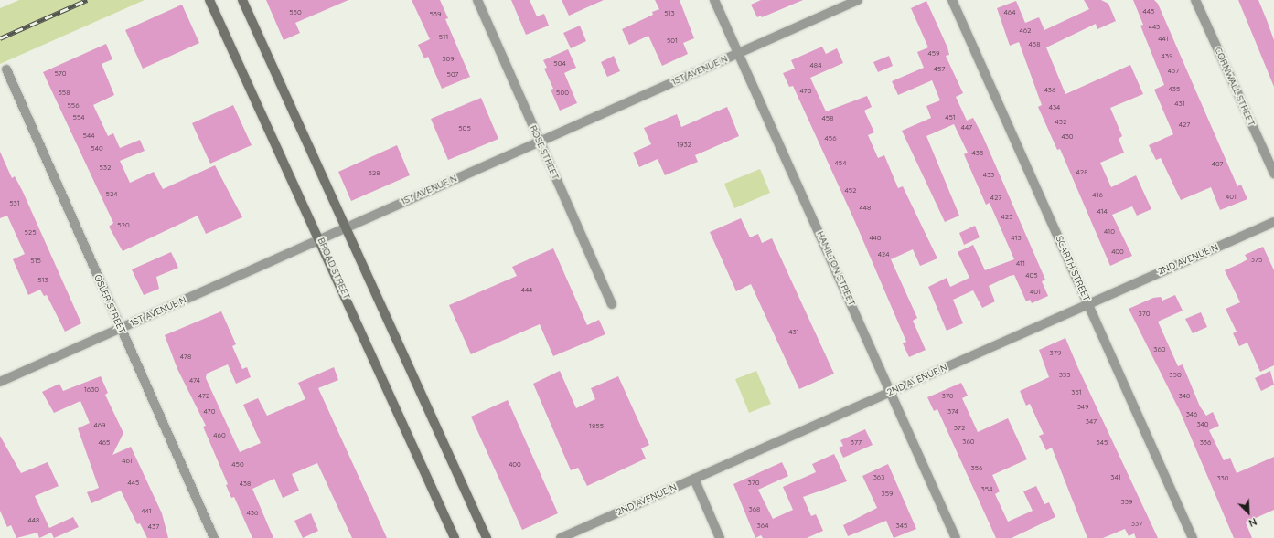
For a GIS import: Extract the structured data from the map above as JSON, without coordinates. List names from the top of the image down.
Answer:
{
  "streets": {
    "main road": ["BROAD STREET"],
    "street": [
      "1ST AVENUE N",
      "CORNWALL STREET",
      "ROSE STREET",
      "2ND AVENUE N",
      "HAMILTON STREET",
      "SCARTH STREET",
      "OSLER STREET"
    ]
  },
  "crossings": [
    ["1ST AVENUE N", "ROSE STREET"],
    ["1ST AVENUE N", "BROAD STREET"],
    ["1ST AVENUE N", "HAMILTON STREET"],
    ["1ST AVENUE N", "OSLER STREET"],
    ["2ND AVENUE N", "HAMILTON STREET"],
    ["2ND AVENUE N", "SCARTH STREET"]
  ],
  "house_numbers": [
    "445",
    "550",
    "464",
    "513",
    "539",
    "443",
    "462",
    "511",
    "441",
    "501",
    "458",
    "459",
    "439",
    "509",
    "504",
    "484",
    "457",
    "437",
    "570",
    "507",
    "435",
    "436",
    "470",
    "558",
    "500",
    "431",
    "556",
    "434",
    "554",
    "451",
    "458",
    "432",
    "427",
    "447",
    "505",
    "544",
    "430",
    "456",
    "1932",
    "540",
    "435",
    "454",
    "407",
    "532",
    "428",
    "528",
    "433",
    "452",
    "524",
    "416",
    "401",
    "427",
    "531",
    "448",
    "414",
    "423",
    "520",
    "410",
    "525",
    "440",
    "413",
    "400",
    "424",
    "375",
    "515",
    "411",
    "405",
    "513",
    "444",
    "401",
    "370",
    "431",
    "360",
    "379",
    "478",
    "353",
    "350",
    "474",
    "1630",
    "351",
    "472",
    "378",
    "348",
    "349",
    "470",
    "374",
    "346",
    "347",
    "340",
    "469",
    "1855",
    "372",
    "460",
    "360",
    "465",
    "377",
    "345",
    "336",
    "461",
    "450",
    "400",
    "356",
    "363",
    "341",
    "330",
    "445",
    "370",
    "438",
    "354",
    "359",
    "339",
    "368",
    "441",
    "436",
    "448",
    "337",
    "364",
    "345",
    "437"
  ],
  "north": "bottom right"
}
